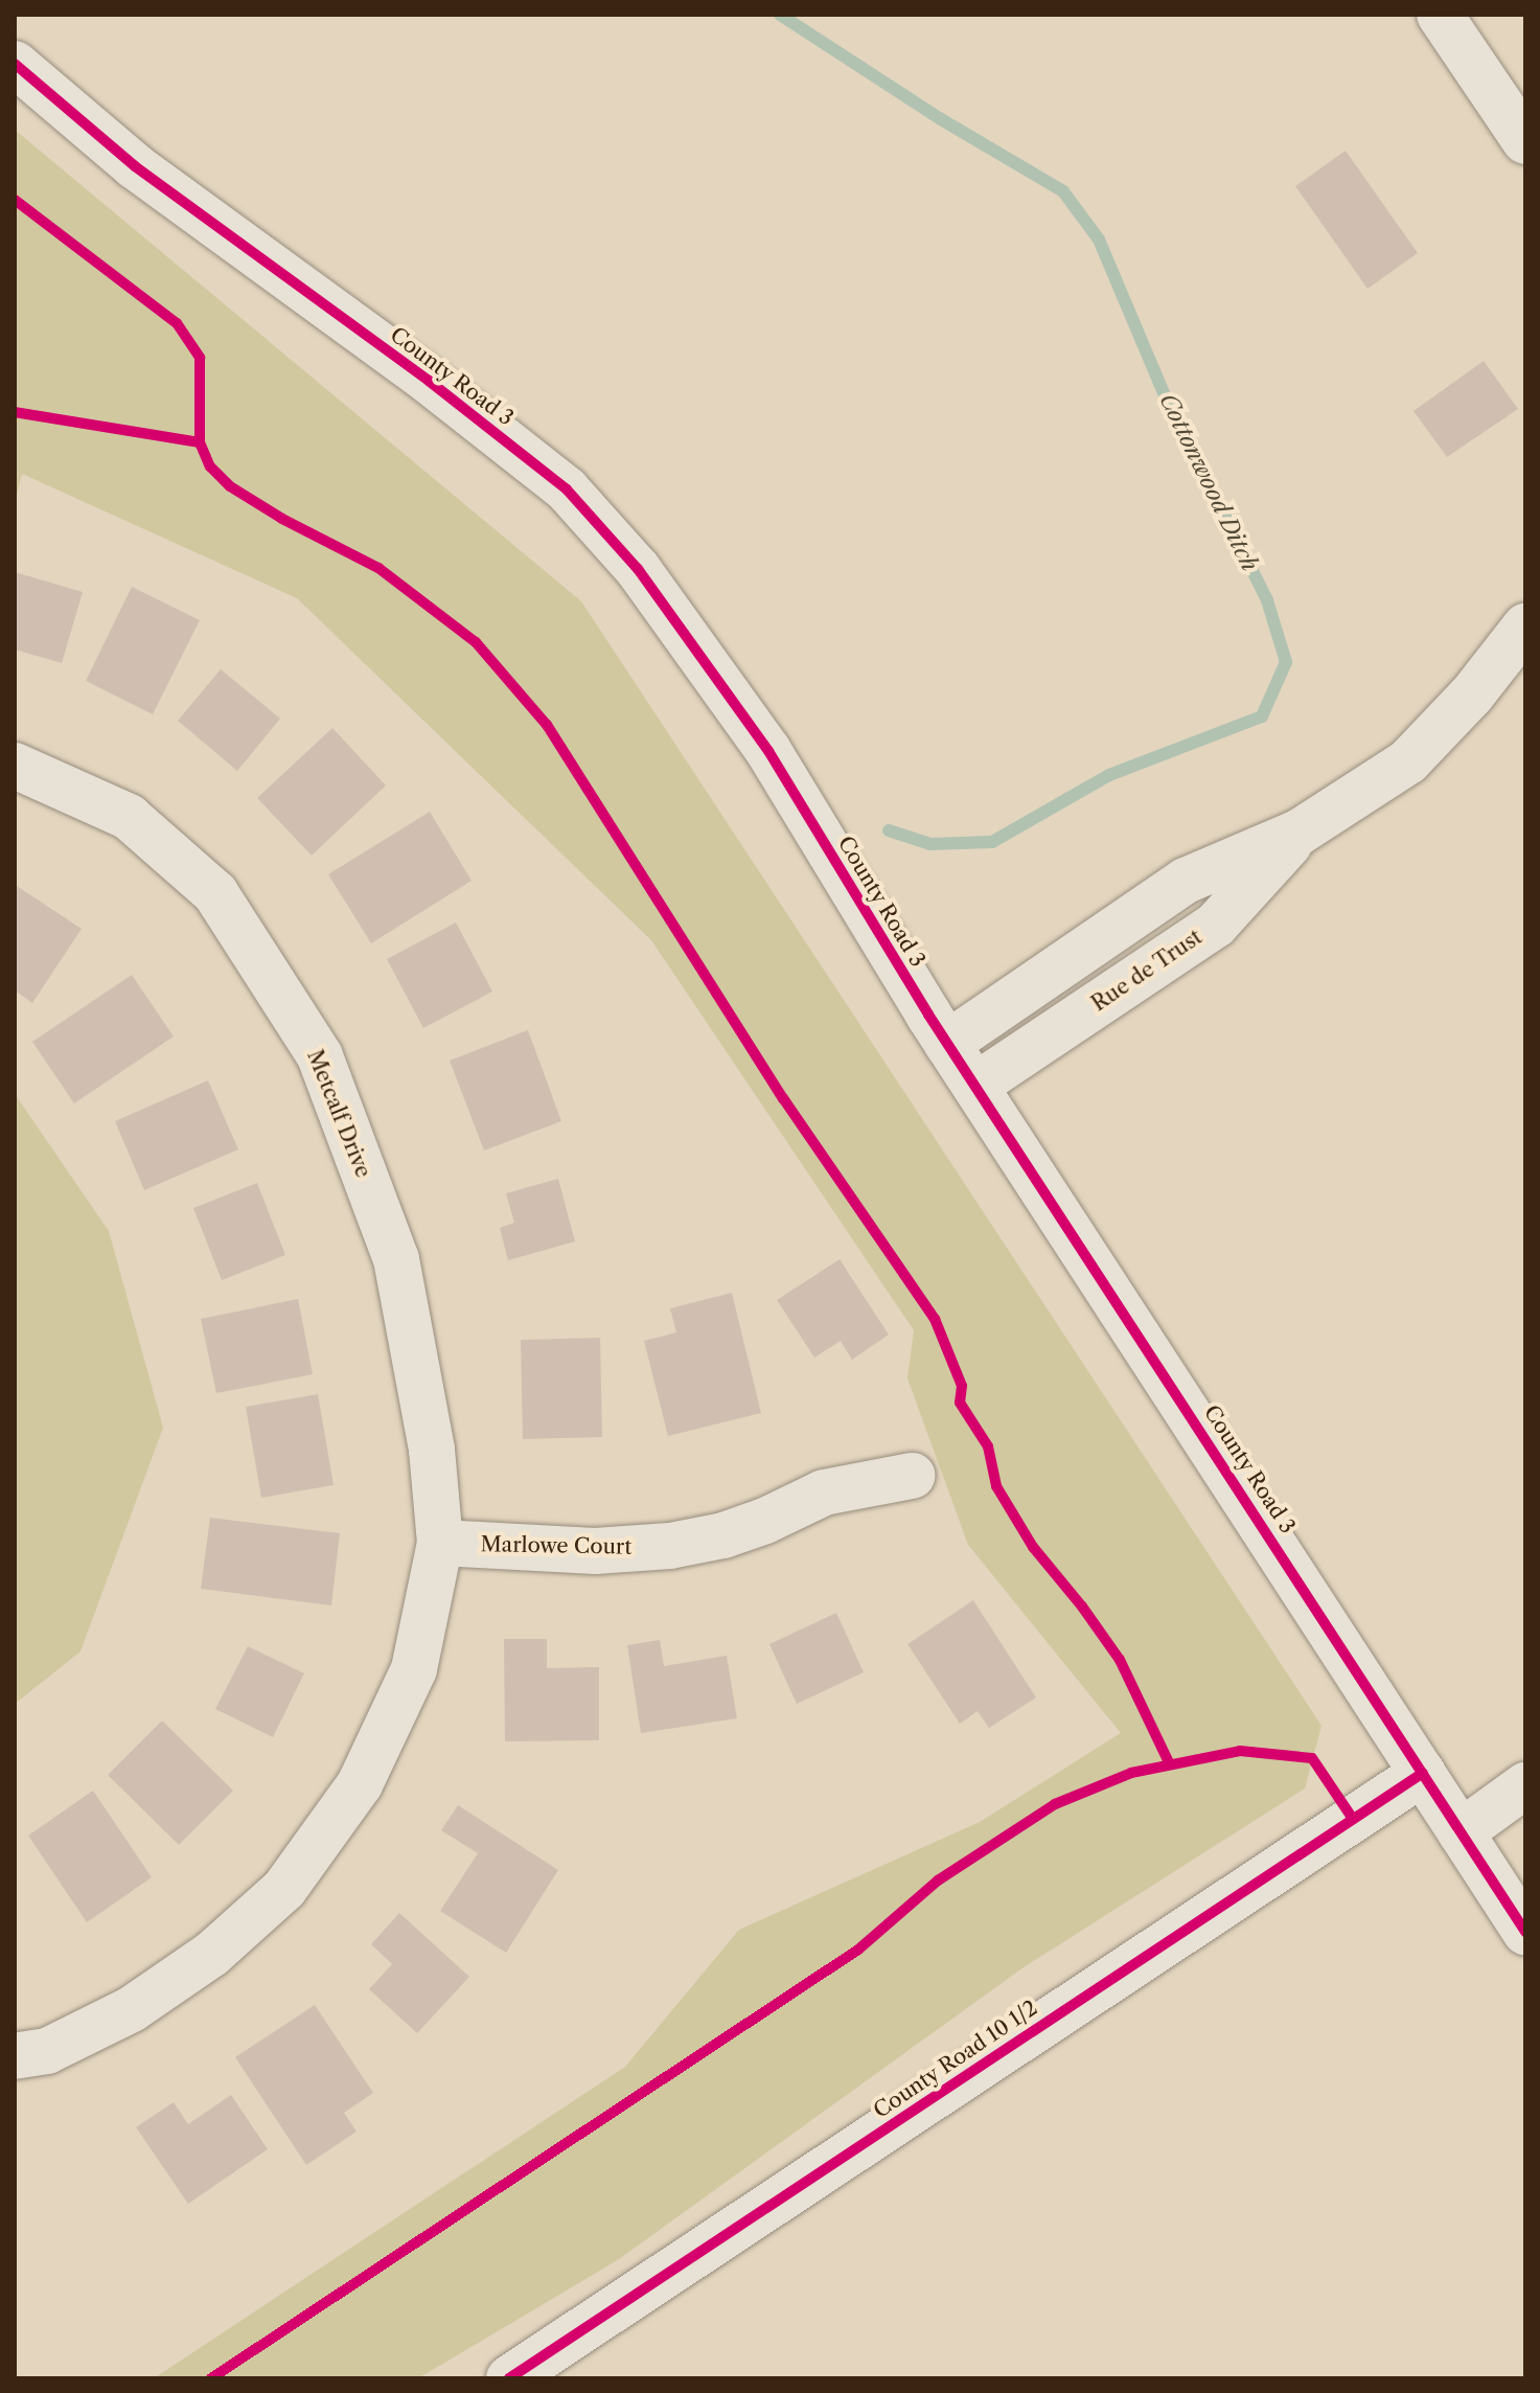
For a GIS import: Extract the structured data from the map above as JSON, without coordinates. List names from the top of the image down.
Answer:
{
  "streets": {
    "street": [
      "County Road 3",
      "Rue de Trust",
      "Metcalf Drive",
      "Marlowe Court",
      "County Road 10 1/2"
    ]
  },
  "crossings": [
    ["County Road 3", "Rue de Trust"],
    ["County Road 3", "County Road 10 1/2"],
    ["Metcalf Drive", "Marlowe Court"]
  ],
  "water": ["Cottonwood Ditch"]
}
